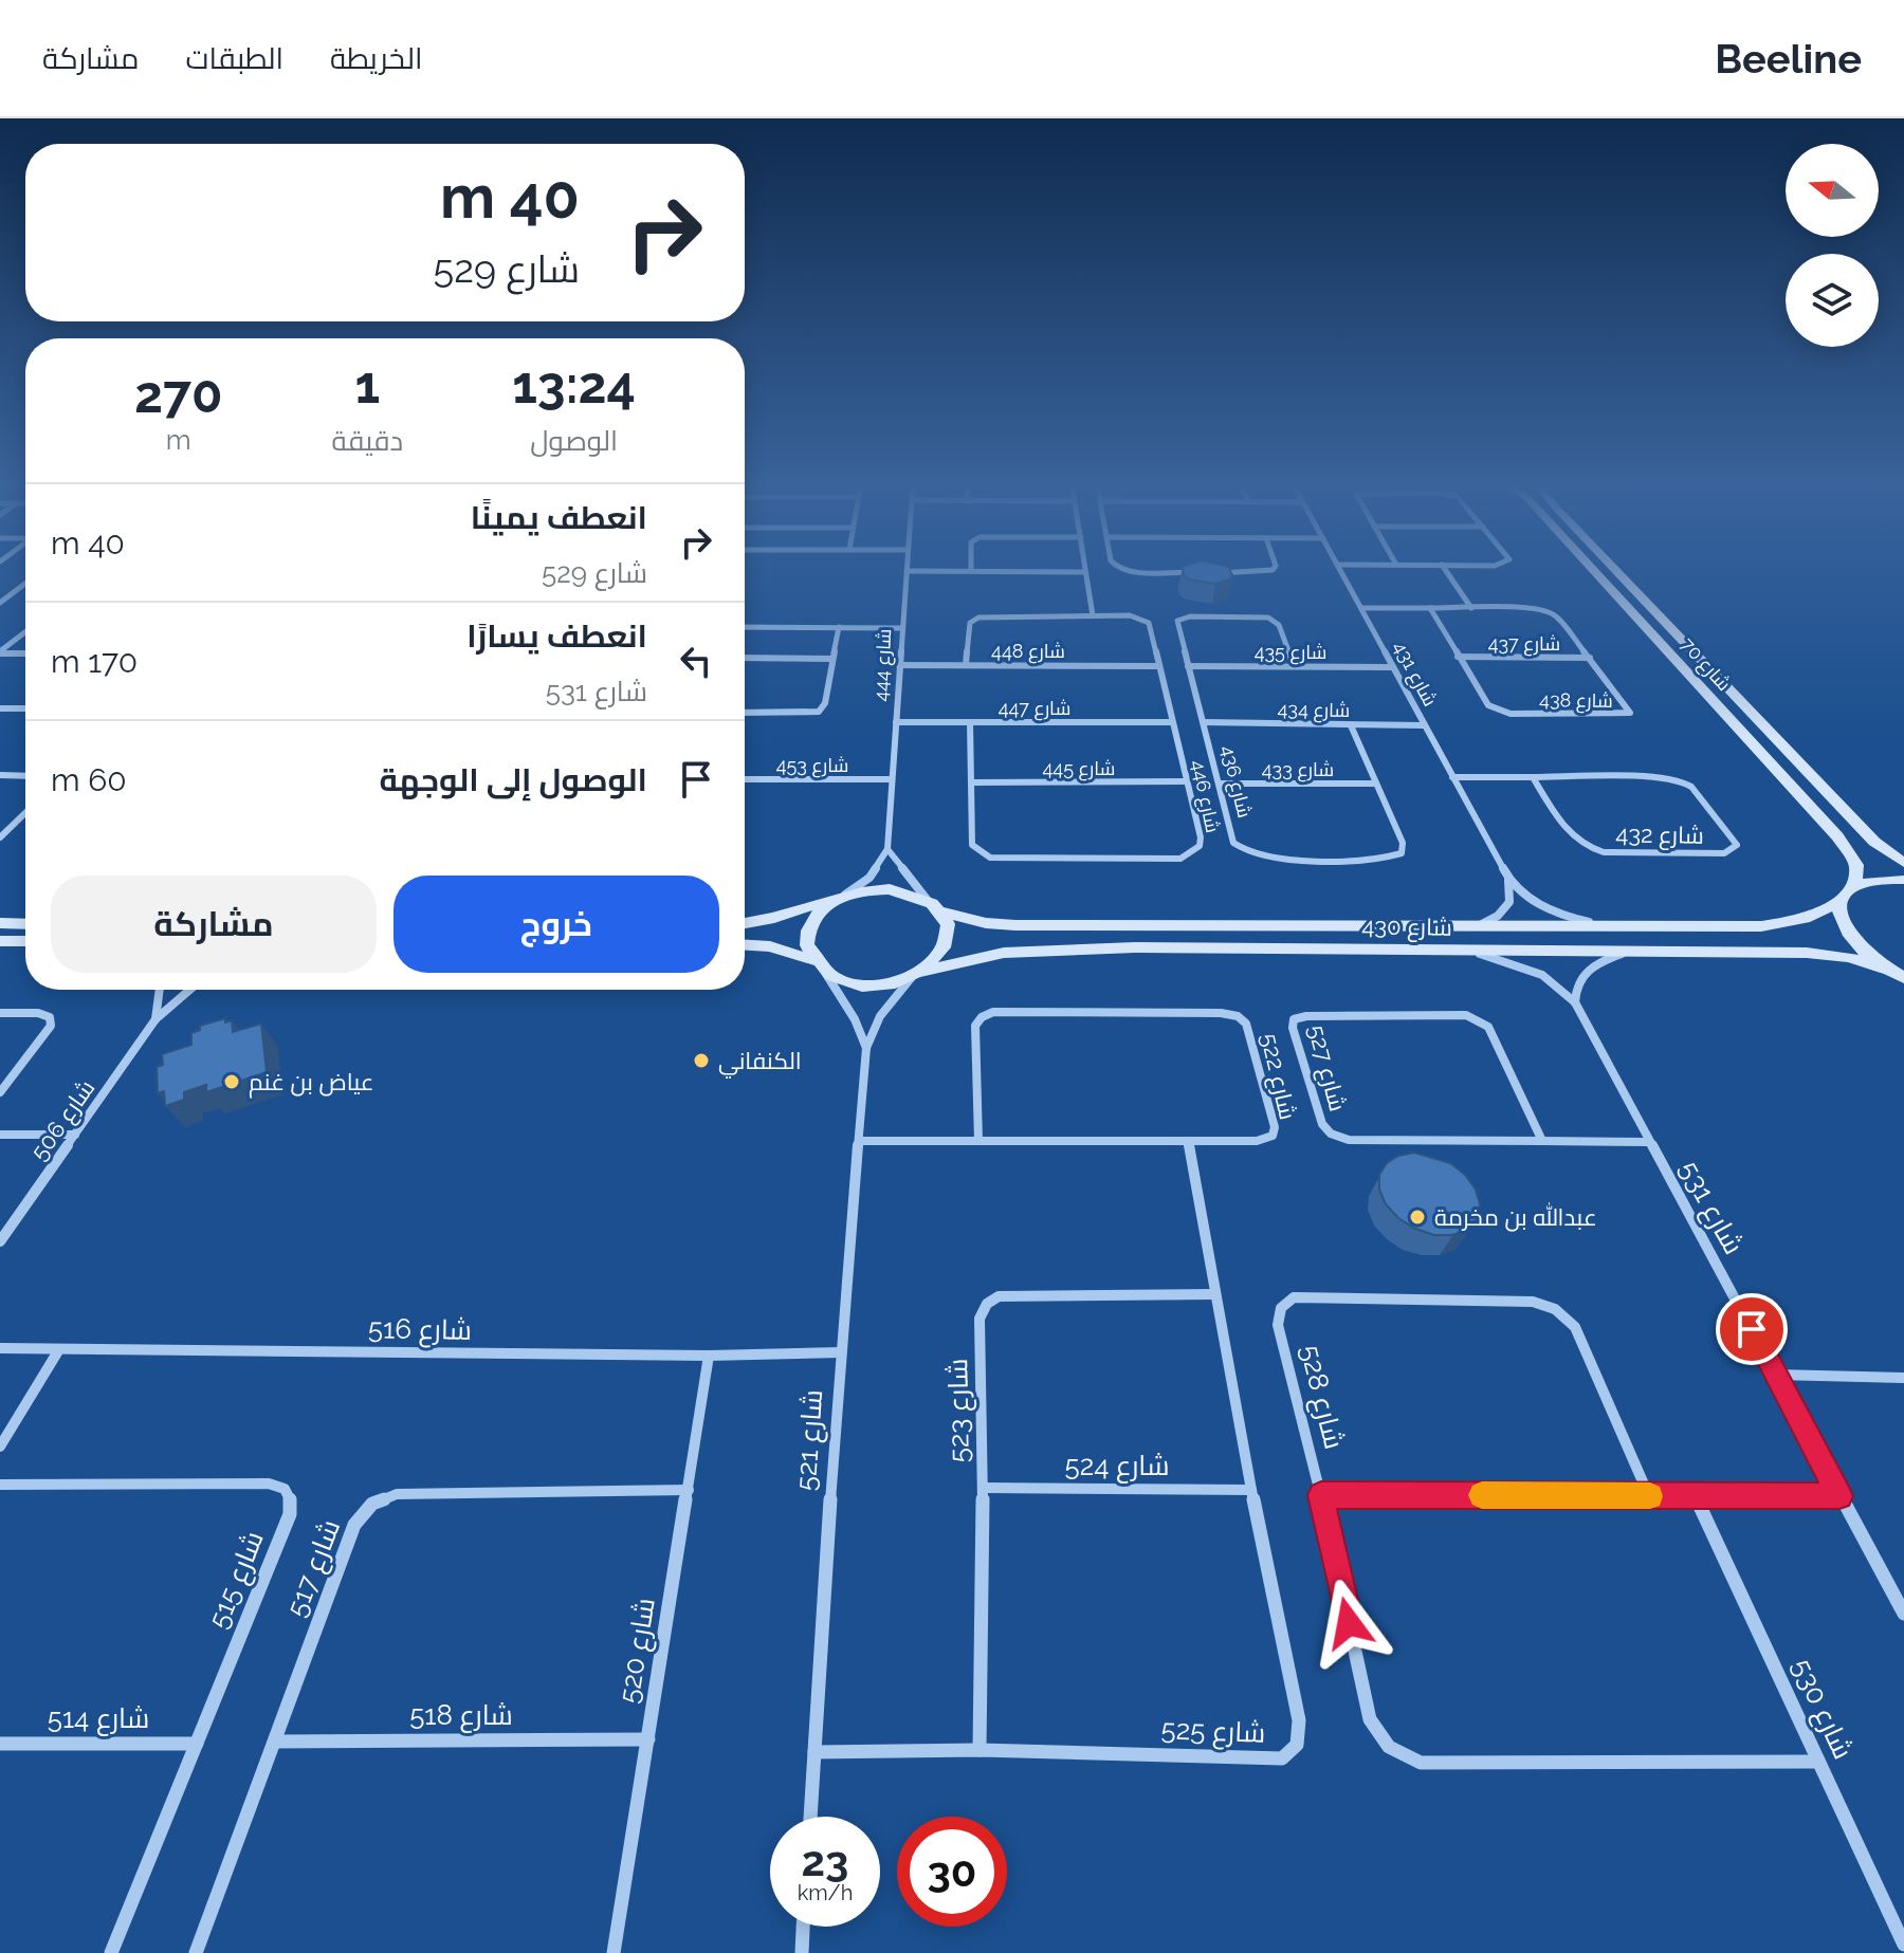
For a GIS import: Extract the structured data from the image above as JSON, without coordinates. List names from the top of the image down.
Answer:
{
  "streets": {
    "street": [
      "شارع 437",
      "شارع 448",
      "شارع 435",
      "شارع 70",
      "شارع 444",
      "شارع 431",
      "شارع 438",
      "شارع 447",
      "شارع 434",
      "شارع 453",
      "شارع 445",
      "شارع 433",
      "شارع 436",
      "شارع 446",
      "شارع 432",
      "شارع 430",
      "شارع 527",
      "شارع 522",
      "شارع 506",
      "شارع 531",
      "شارع 516",
      "شارع 528",
      "شارع 523",
      "شارع 521",
      "شارع 524",
      "شارع 517",
      "شارع 515",
      "شارع 520",
      "شارع 530",
      "شارع 518",
      "شارع 514",
      "شارع 525"
    ]
  },
  "crossings": [
    ["شارع 437", "شارع 438"],
    ["شارع 448", "شارع 444"],
    ["شارع 448", "شارع 446"],
    ["شارع 435", "شارع 431"],
    ["شارع 435", "شارع 436"],
    ["شارع 444", "شارع 447"],
    ["شارع 444", "شارع 453"],
    ["شارع 431", "شارع 438"],
    ["شارع 431", "شارع 434"],
    ["شارع 431", "شارع 432"],
    ["شارع 431", "شارع 430"],
    ["شارع 447", "شارع 446"],
    ["شارع 434", "شارع 436"],
    ["شارع 445", "شارع 446"],
    ["شارع 433", "شارع 436"],
    ["شارع 430", "شارع 531"],
    ["شارع 430", "شارع 521"],
    ["شارع 527", "شارع 531"],
    ["شارع 522", "شارع 521"],
    ["شارع 522", "شارع 525"],
    ["شارع 516", "شارع 521"],
    ["شارع 516", "شارع 520"],
    ["شارع 528", "شارع 530"],
    ["شارع 523", "شارع 524"],
    ["شارع 523", "شارع 525"],
    ["شارع 521", "شارع 525"],
    ["شارع 524", "شارع 525"],
    ["شارع 517", "شارع 520"],
    ["شارع 517", "شارع 518"],
    ["شارع 515", "شارع 514"],
    ["شارع 520", "شارع 518"]
  ],
  "places": ["الكنفاني", "عياض بن غنم", "عبدالله بن مخرمة"],
  "north": "left",
  "page": {
    "header": "Beeline",
    "nav": ["الخريطة", "الطبقات", "مشاركة"],
    "turn": ["40 m", "شارع 529"],
    "eta": [
      "13:24",
      "الوصول",
      "1",
      "دقيقة",
      "270",
      "m"
    ],
    "list": [
      {
        "name": "انعطف يمينًا",
        "note": "شارع 529",
        "value": "40 m"
      },
      {
        "name": "انعطف يسارًا",
        "note": "شارع 531",
        "value": "170 m"
      },
      {
        "name": "الوصول إلى الوجهة",
        "value": "60 m"
      }
    ],
    "buttons": ["خروج", "مشاركة"],
    "speed": "23 km/h",
    "limit": "30"
  }
}
